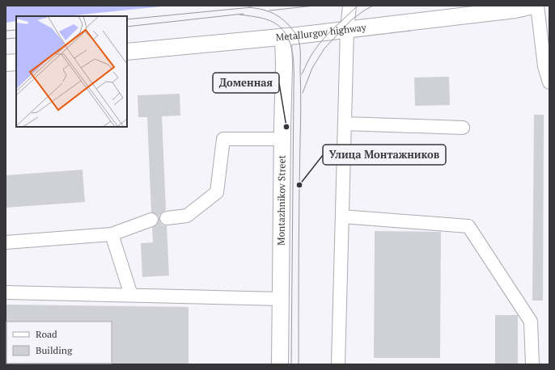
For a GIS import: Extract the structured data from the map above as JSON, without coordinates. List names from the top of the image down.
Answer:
{
  "streets": {
    "main road": ["Metallurgov highway", "Montazhnikov Street"]
  },
  "crossings": [
    ["Metallurgov highway", "Montazhnikov Street"]
  ],
  "places": ["Доменная", "Улица Монтажников"],
  "legend": ["Road", "Building"]
}
